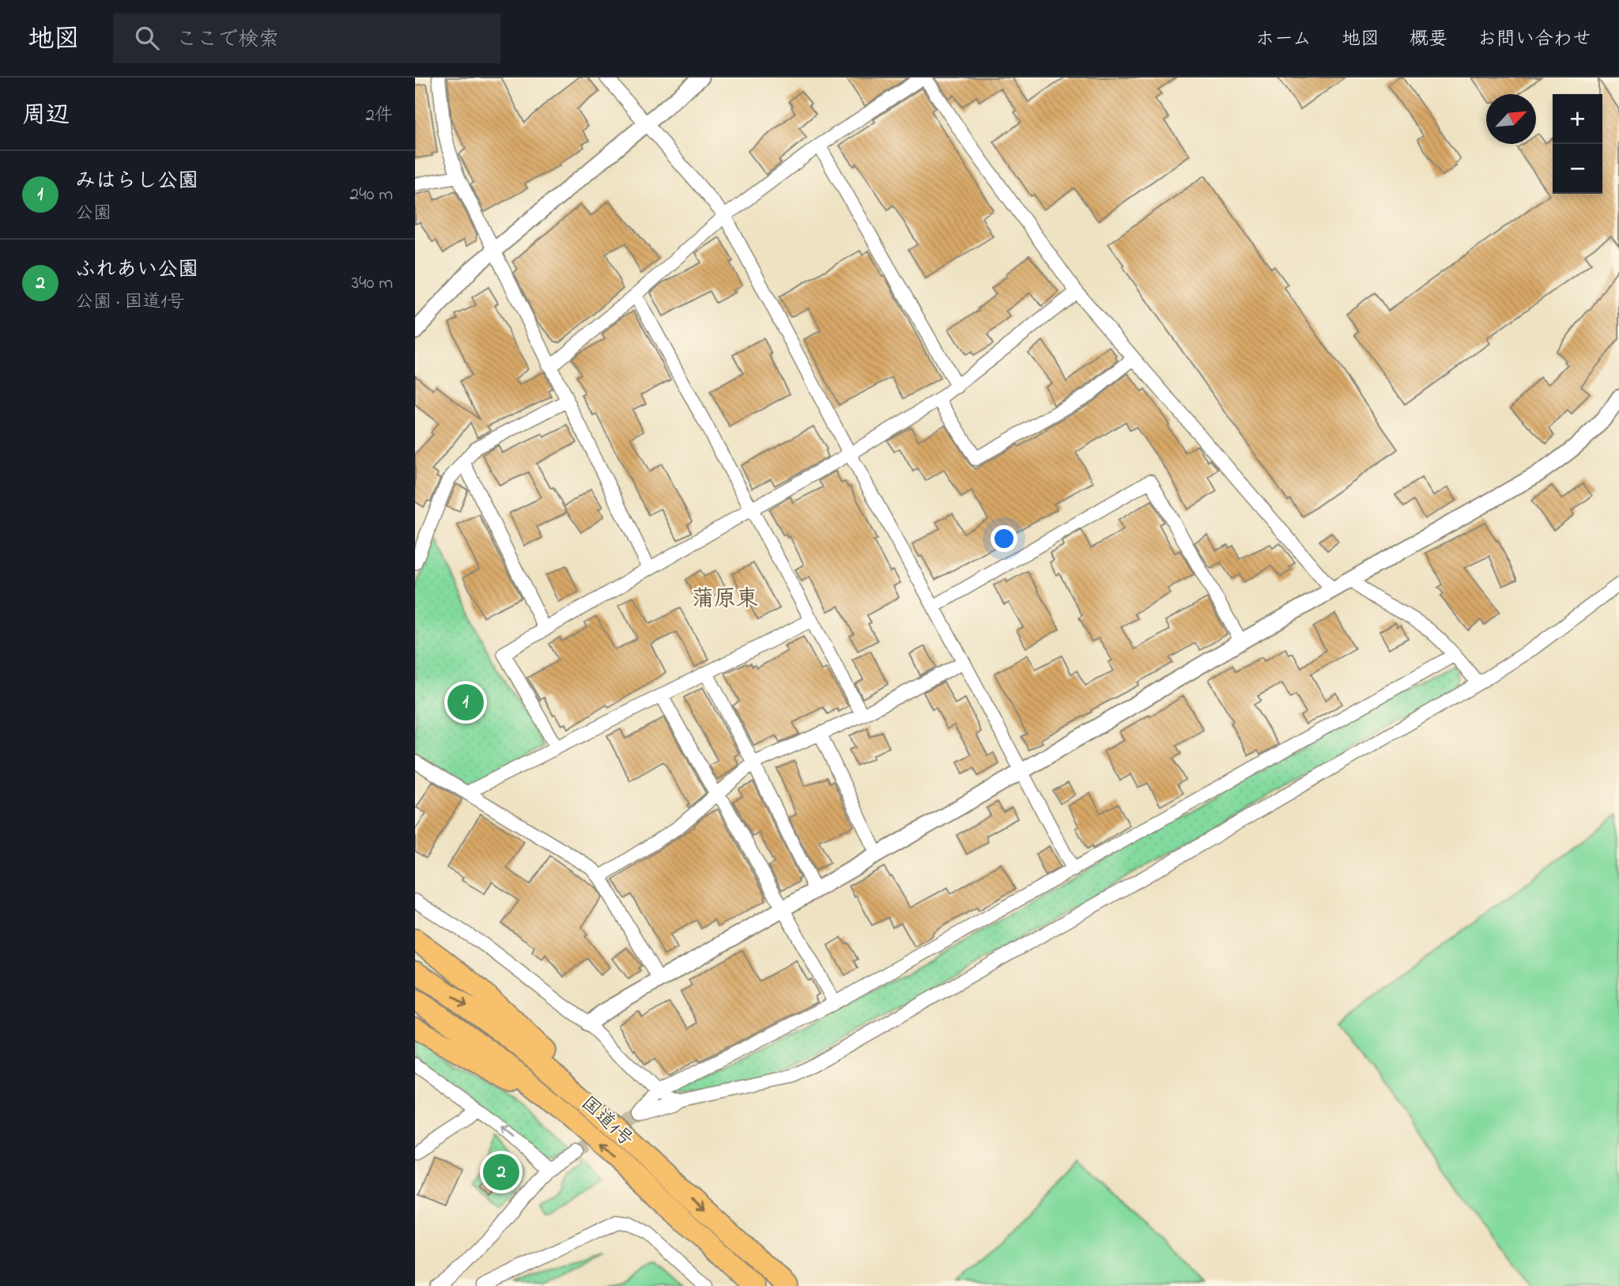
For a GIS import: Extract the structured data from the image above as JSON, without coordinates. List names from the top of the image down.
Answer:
{
  "streets": {
    "highway": ["国道1号"]
  },
  "districts": ["蒲原東"],
  "north": "top right",
  "page": {
    "header": "地図",
    "search": "ここで検索",
    "nav": [
      "ホーム",
      "地図",
      "概要",
      "お問い合わせ"
    ],
    "heading": ["周辺", "2件"],
    "map_buttons": ["+", "−"],
    "list": [
      {
        "mark": "1",
        "name": "みはらし公園",
        "note": "公園",
        "value": "240 m"
      },
      {
        "mark": "2",
        "name": "ふれあい公園",
        "note": "公園 · 国道1号",
        "value": "340 m"
      }
    ],
    "pins": ["1", "2"]
  }
}
